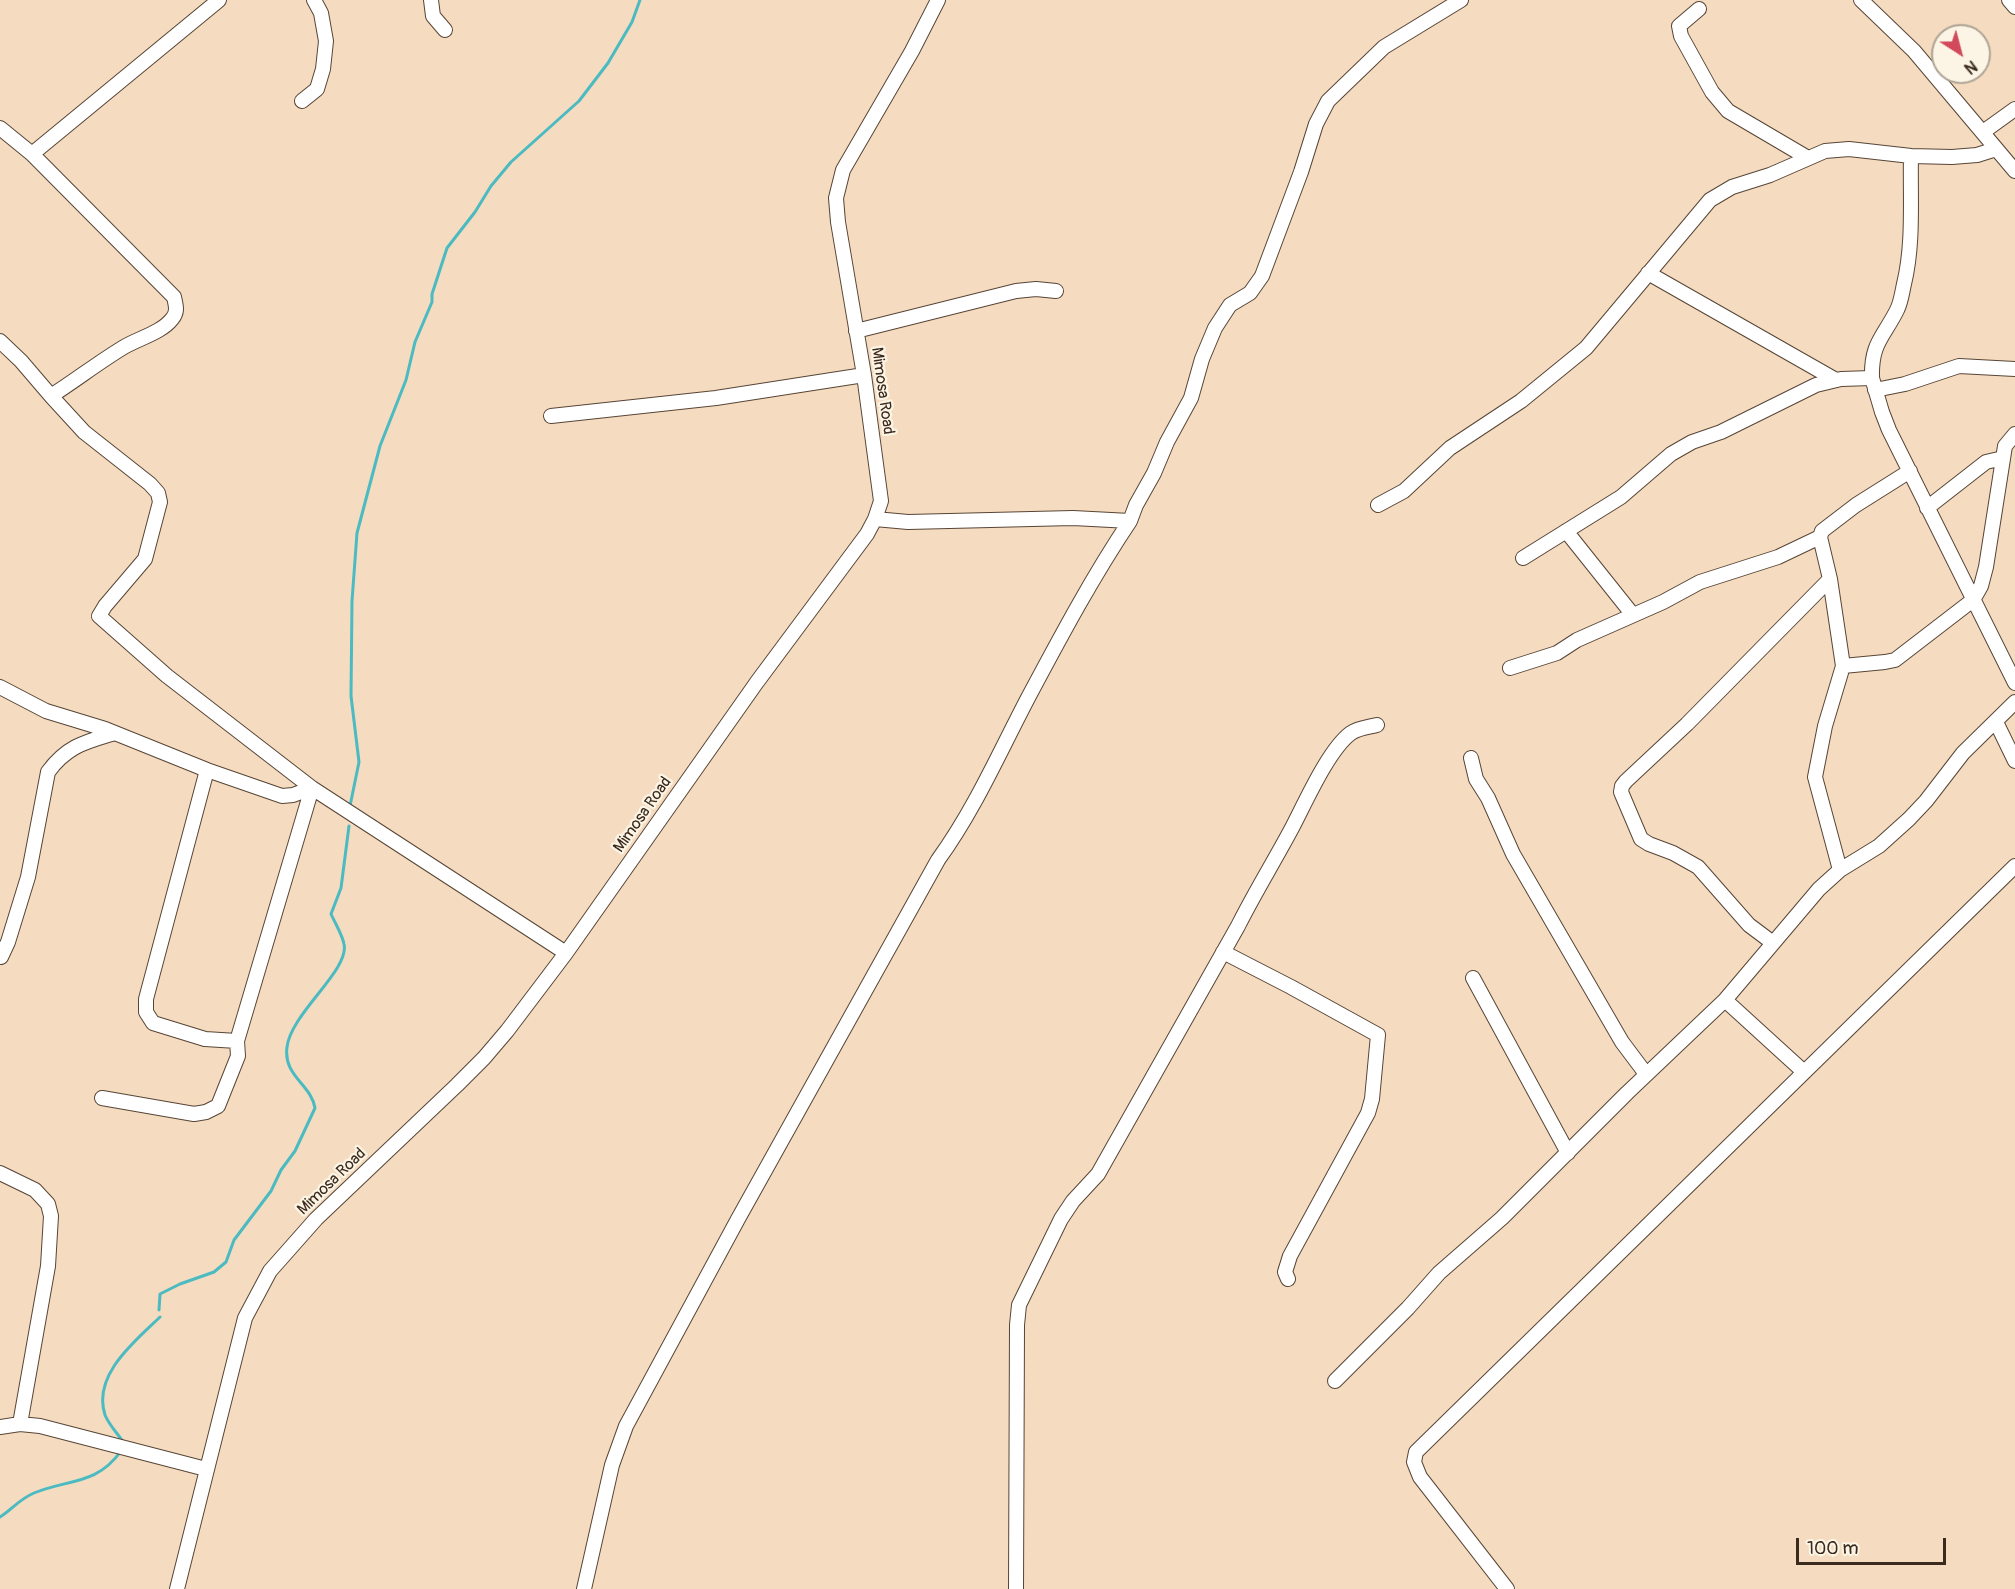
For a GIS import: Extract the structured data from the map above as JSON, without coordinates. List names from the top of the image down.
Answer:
{
  "streets": {
    "street": ["Mimosa Road"]
  },
  "scale_bar": "100 m",
  "north": "bottom right"
}
